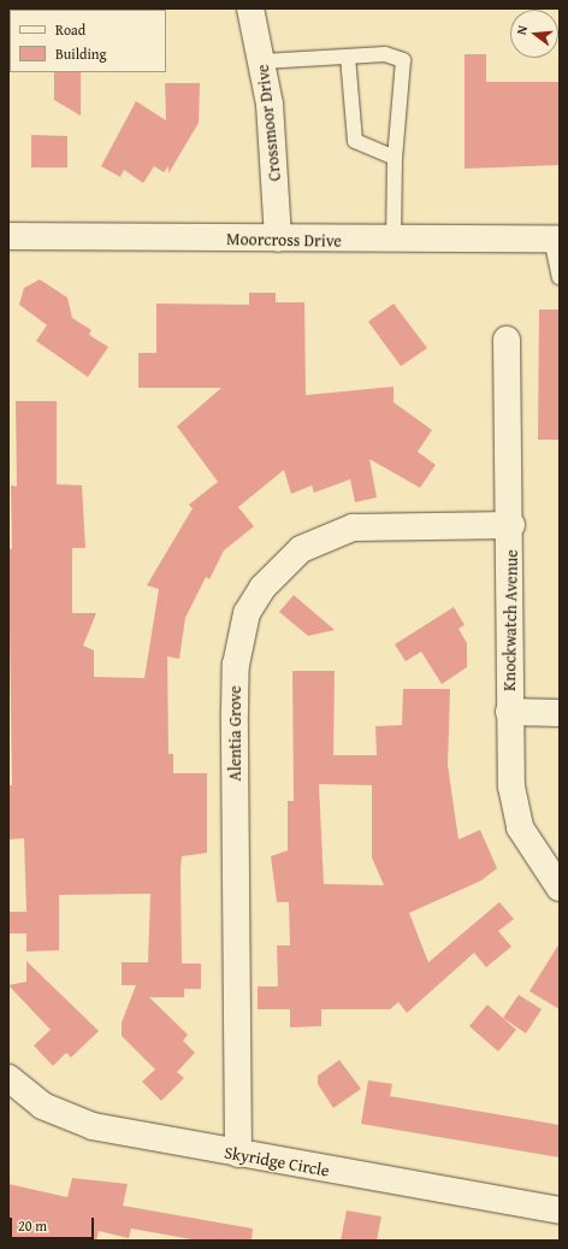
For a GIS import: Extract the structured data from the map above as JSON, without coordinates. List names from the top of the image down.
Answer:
{
  "streets": {
    "street": [
      "Crossmoor Drive",
      "Moorcross Drive",
      "Knockwatch Avenue",
      "Alentia Grove",
      "Skyridge Circle"
    ]
  },
  "crossings": [
    ["Crossmoor Drive", "Moorcross Drive"],
    ["Knockwatch Avenue", "Alentia Grove"],
    ["Alentia Grove", "Skyridge Circle"]
  ],
  "legend": ["Road", "Building"],
  "scale_bar": "20 m",
  "north": "left"
}
